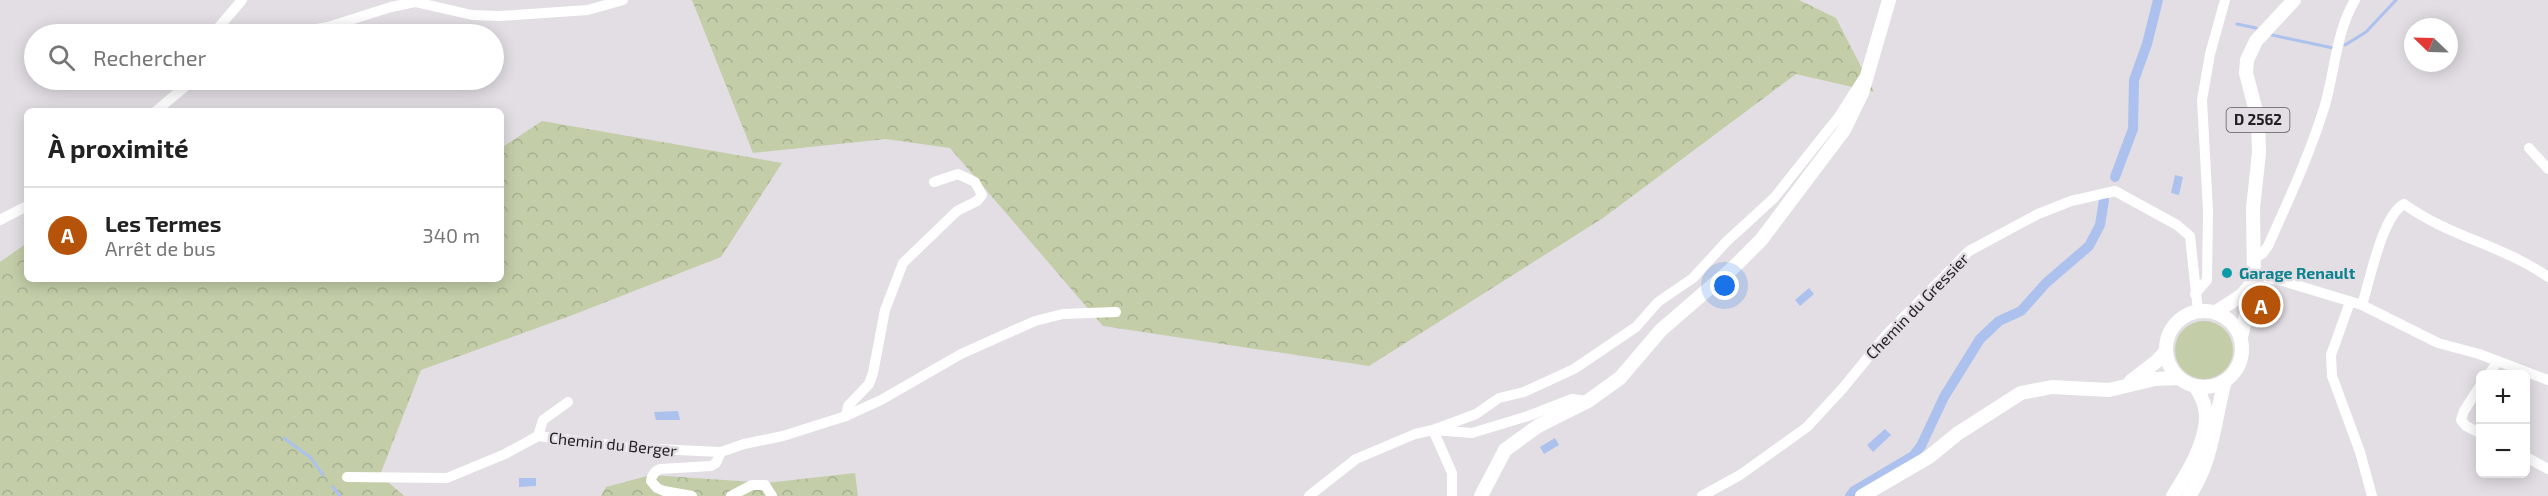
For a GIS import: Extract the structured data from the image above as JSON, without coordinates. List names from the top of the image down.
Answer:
{
  "streets": {
    "main road": ["D 2562"],
    "street": ["Chemin du Gressier", "Chemin du Berger"]
  },
  "crossings": [
    ["D 2562", "Chemin du Gressier"]
  ],
  "places": ["Garage Renault"],
  "north": "top left",
  "page": {
    "search": "Rechercher",
    "heading": "À proximité",
    "list": [
      {
        "mark": "A",
        "name": "Les Termes",
        "note": "Arrêt de bus",
        "value": "340 m"
      }
    ],
    "pins": "A",
    "map_buttons": ["+", "−"]
  }
}
